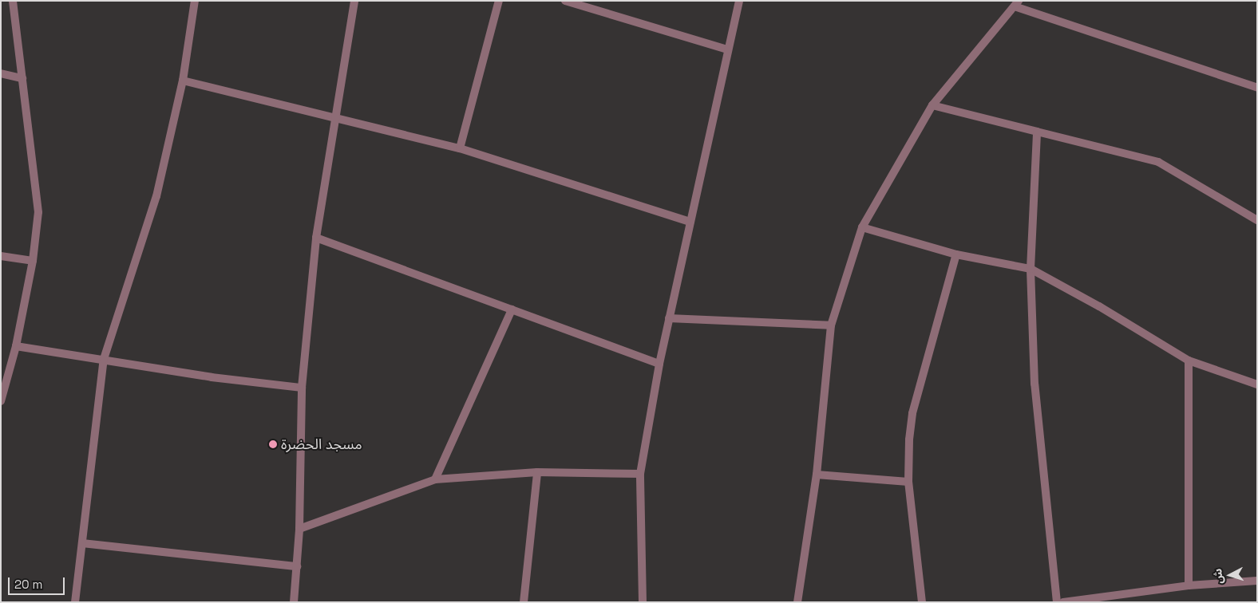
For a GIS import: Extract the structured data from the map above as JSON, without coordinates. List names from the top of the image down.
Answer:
{
  "places": ["مسجد الحضرة"],
  "scale_bar": "20 m",
  "north": "left"
}
